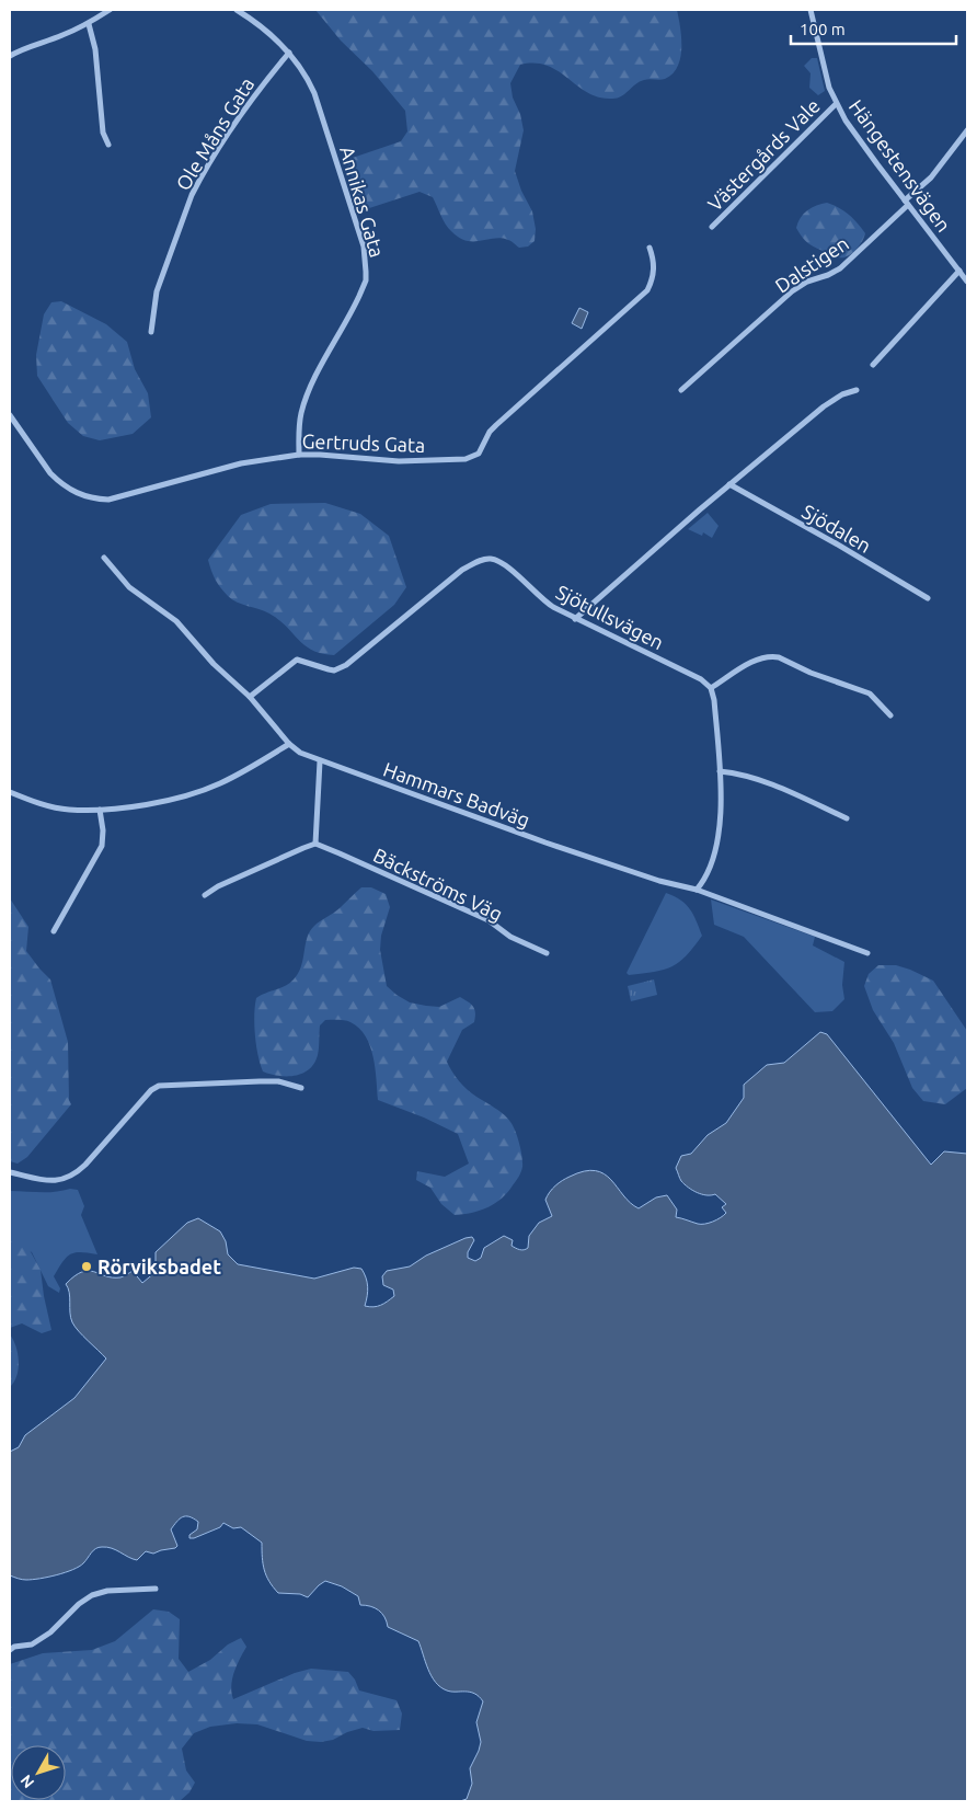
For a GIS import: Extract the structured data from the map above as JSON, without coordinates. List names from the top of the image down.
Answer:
{
  "streets": {
    "street": [
      "Ole Måns Gata",
      "Västergårds Vale",
      "Hängestensvägen",
      "Annikas Gata",
      "Dalstigen",
      "Gertruds Gata",
      "Sjödalen",
      "Sjötullsvägen",
      "Hammars Badväg",
      "Bäckströms Väg"
    ]
  },
  "crossings": [
    ["Ole Måns Gata", "Annikas Gata"],
    ["Västergårds Vale", "Hängestensvägen"],
    ["Hängestensvägen", "Dalstigen"],
    ["Annikas Gata", "Gertruds Gata"],
    ["Sjötullsvägen", "Hammars Badväg"]
  ],
  "places": ["Rörviksbadet"],
  "scale_bar": "100 m",
  "north": "bottom left"
}
